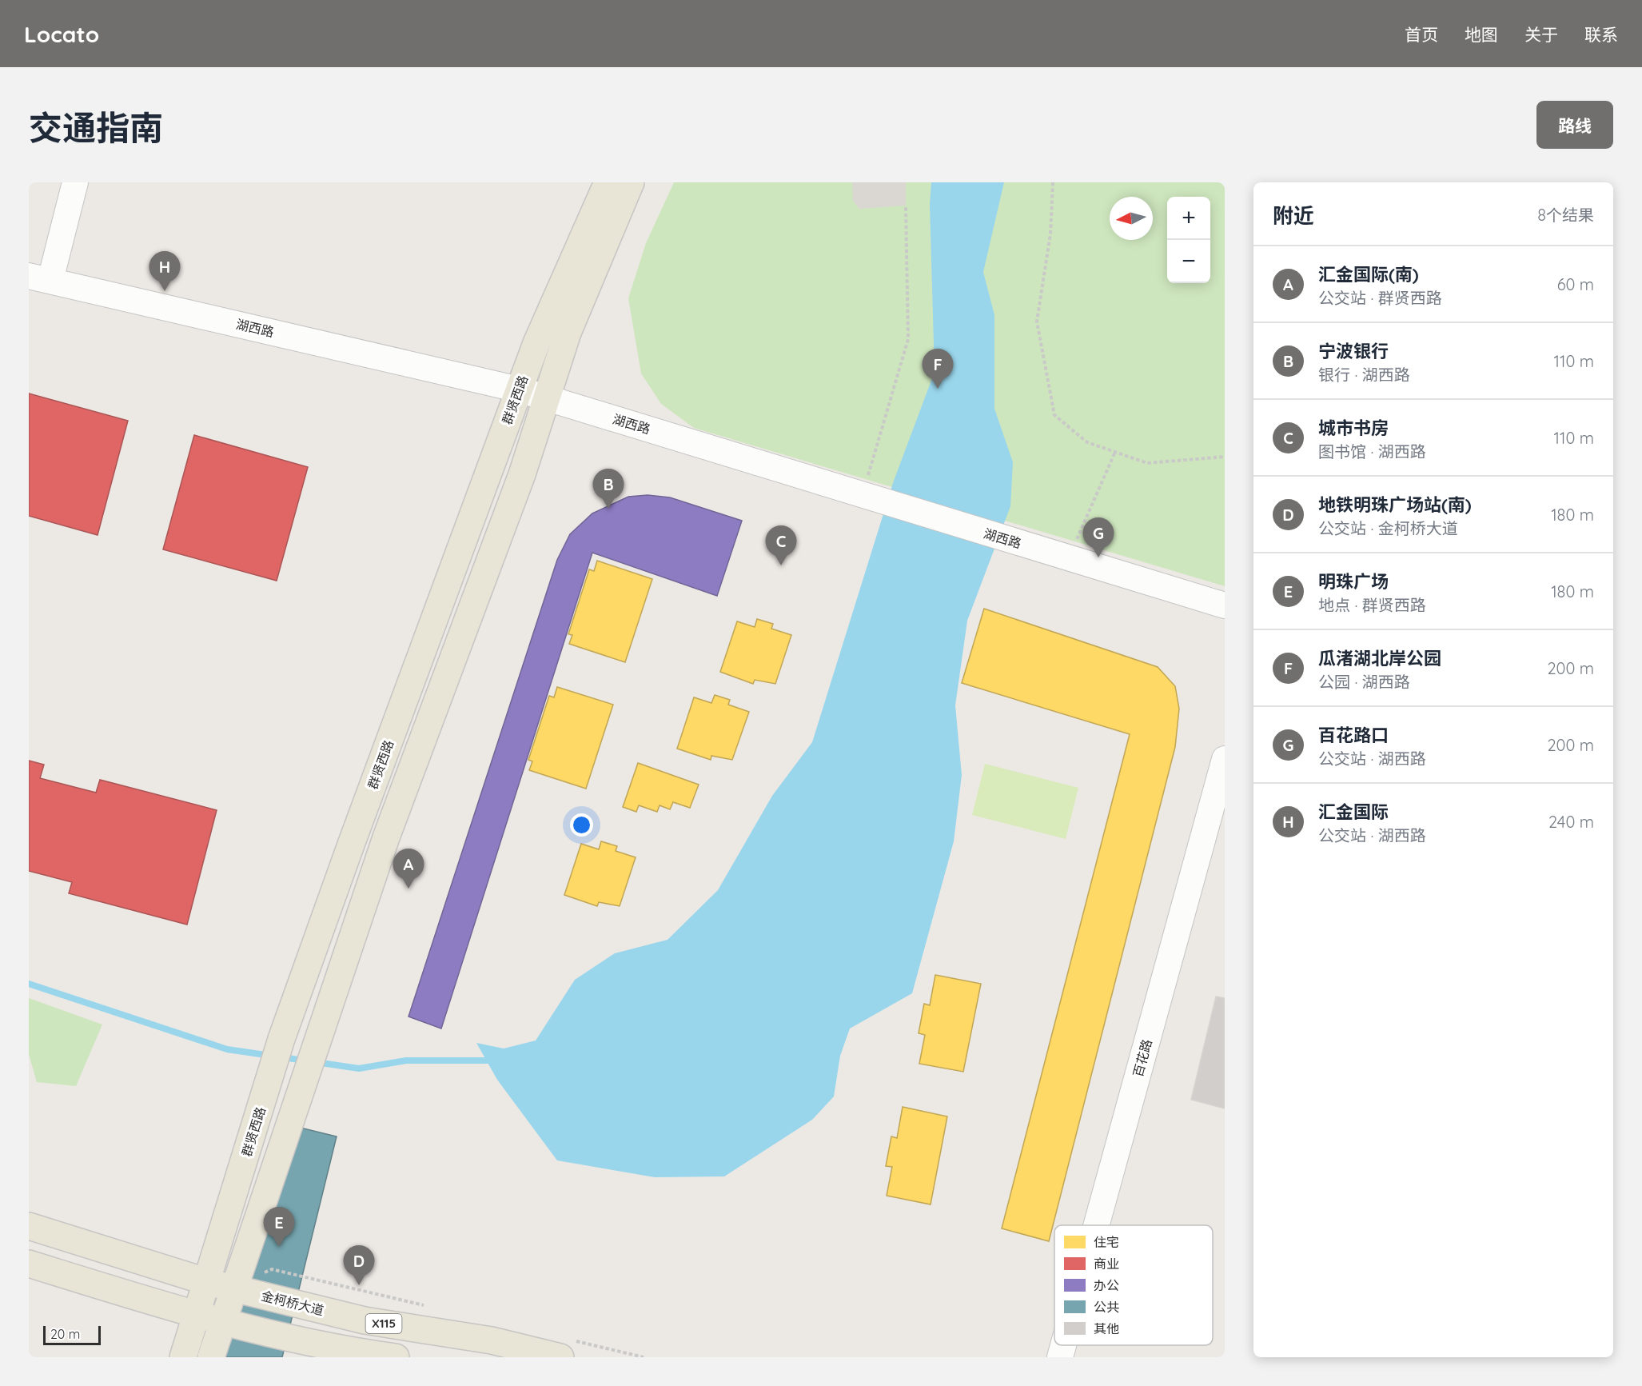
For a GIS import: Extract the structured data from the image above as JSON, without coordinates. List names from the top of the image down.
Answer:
{
  "streets": {
    "main road": ["群贤西路", "金柯桥大道", "X115"],
    "street": ["湖西路", "百花路"]
  },
  "crossings": [
    ["湖西路", "群贤西路"],
    ["群贤西路", "金柯桥大道"]
  ],
  "legend": [
    "住宅",
    "商业",
    "办公",
    "公共",
    "其他"
  ],
  "scale_bar": "20 m",
  "north": "left",
  "page": {
    "header": "Locato",
    "nav": [
      "首页",
      "地图",
      "关于",
      "联系"
    ],
    "title": "交通指南",
    "buttons": "路线",
    "heading": ["附近", "8个结果"],
    "map_buttons": ["+", "−"],
    "list": [
      {
        "mark": "A",
        "name": "汇金国际(南)",
        "note": "公交站 · 群贤西路",
        "value": "60 m"
      },
      {
        "mark": "B",
        "name": "宁波银行",
        "note": "银行 · 湖西路",
        "value": "110 m"
      },
      {
        "mark": "C",
        "name": "城市书房",
        "note": "图书馆 · 湖西路",
        "value": "110 m"
      },
      {
        "mark": "D",
        "name": "地铁明珠广场站(南)",
        "note": "公交站 · 金柯桥大道",
        "value": "180 m"
      },
      {
        "mark": "E",
        "name": "明珠广场",
        "note": "地点 · 群贤西路",
        "value": "180 m"
      },
      {
        "mark": "F",
        "name": "瓜渚湖北岸公园",
        "note": "公园 · 湖西路",
        "value": "200 m"
      },
      {
        "mark": "G",
        "name": "百花路口",
        "note": "公交站 · 湖西路",
        "value": "200 m"
      },
      {
        "mark": "H",
        "name": "汇金国际",
        "note": "公交站 · 湖西路",
        "value": "240 m"
      }
    ],
    "pins": [
      "H",
      "F",
      "B",
      "G",
      "C",
      "A",
      "E",
      "D"
    ],
    "scale": "20 m"
  }
}
